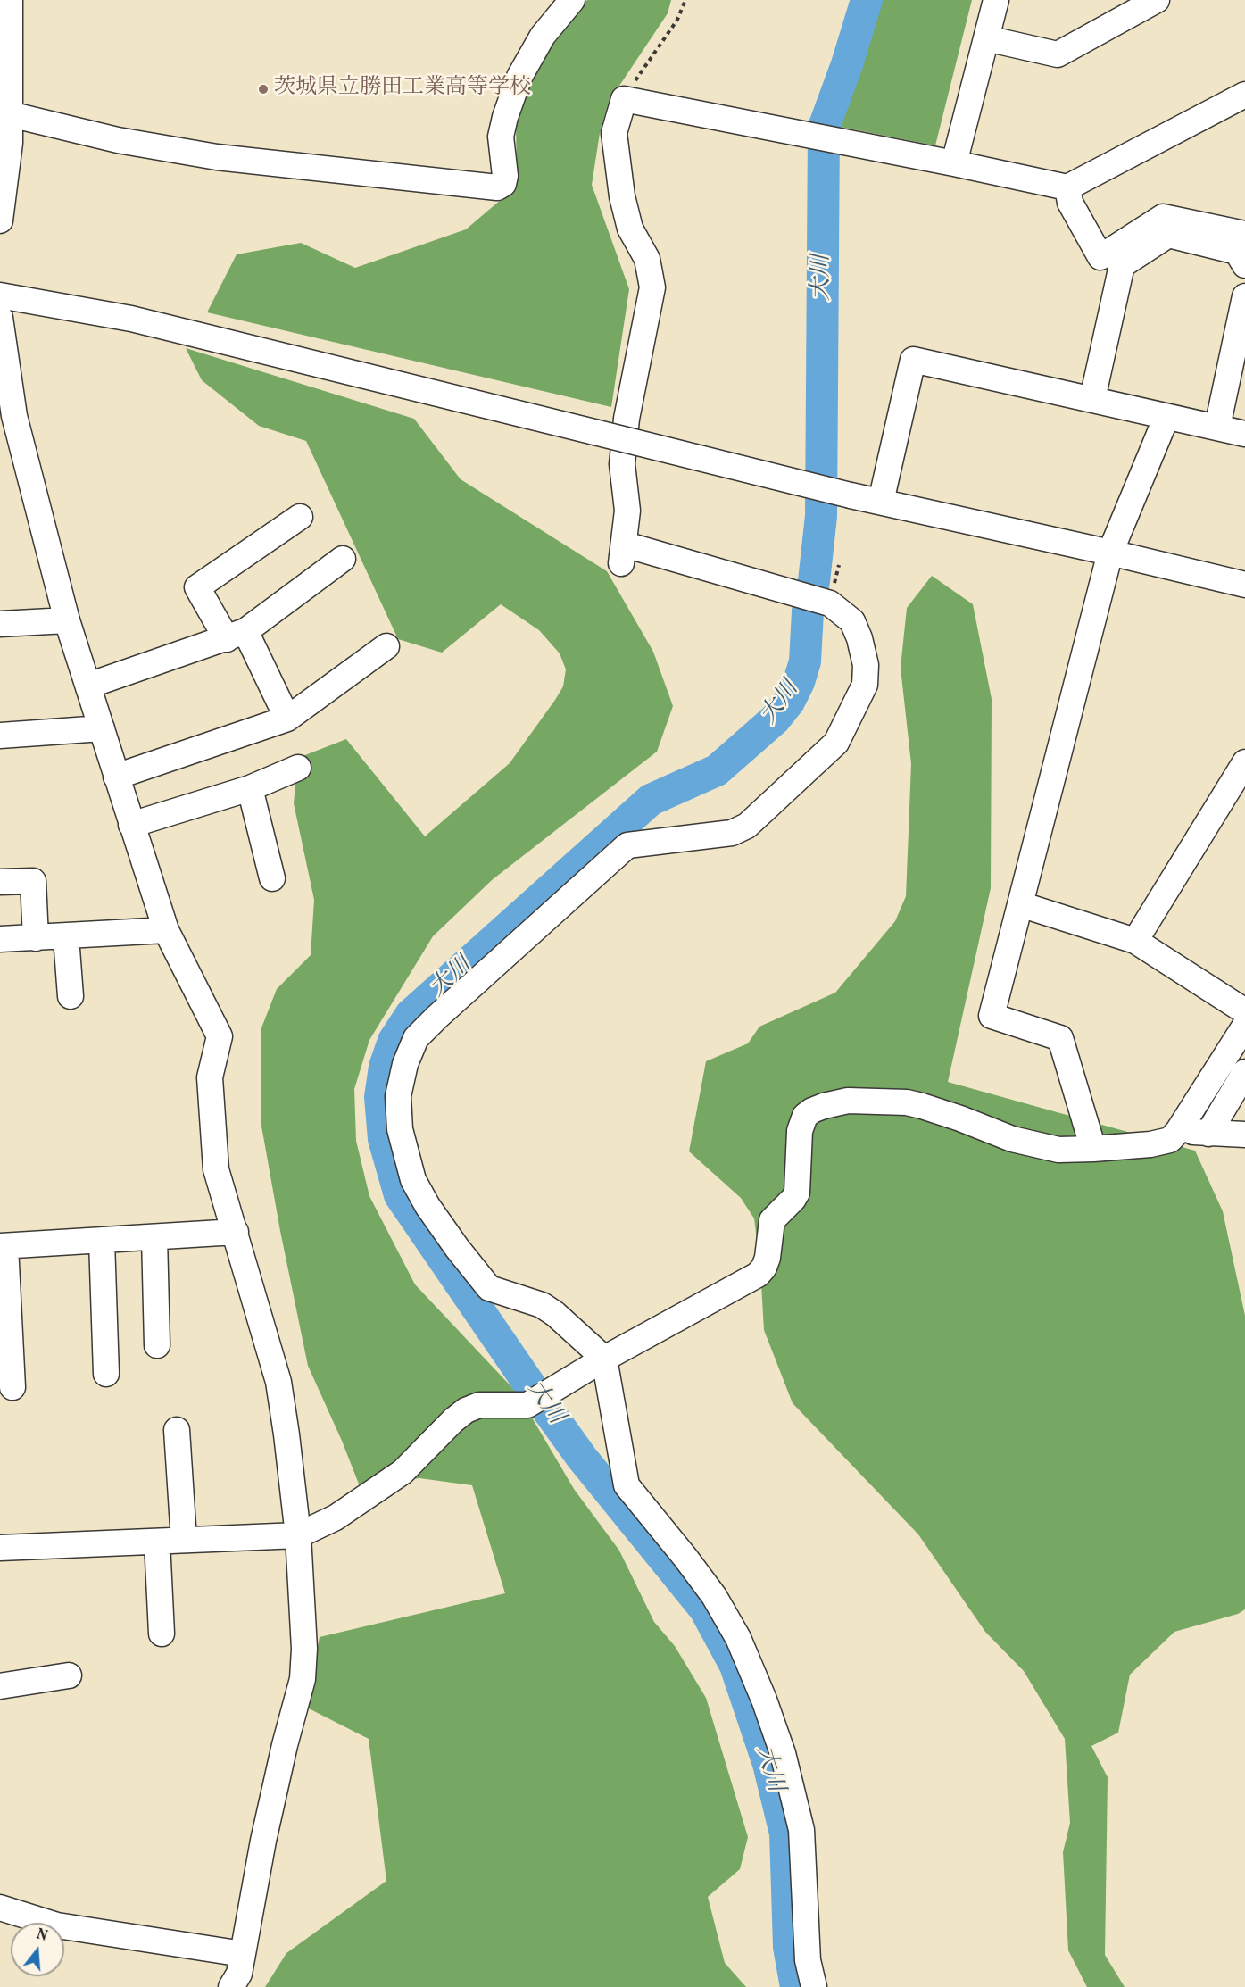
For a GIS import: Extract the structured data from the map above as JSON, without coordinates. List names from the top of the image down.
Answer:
{
  "water": ["大川"],
  "places": ["茨城県立勝田工業高等学校"],
  "north": "top"
}
